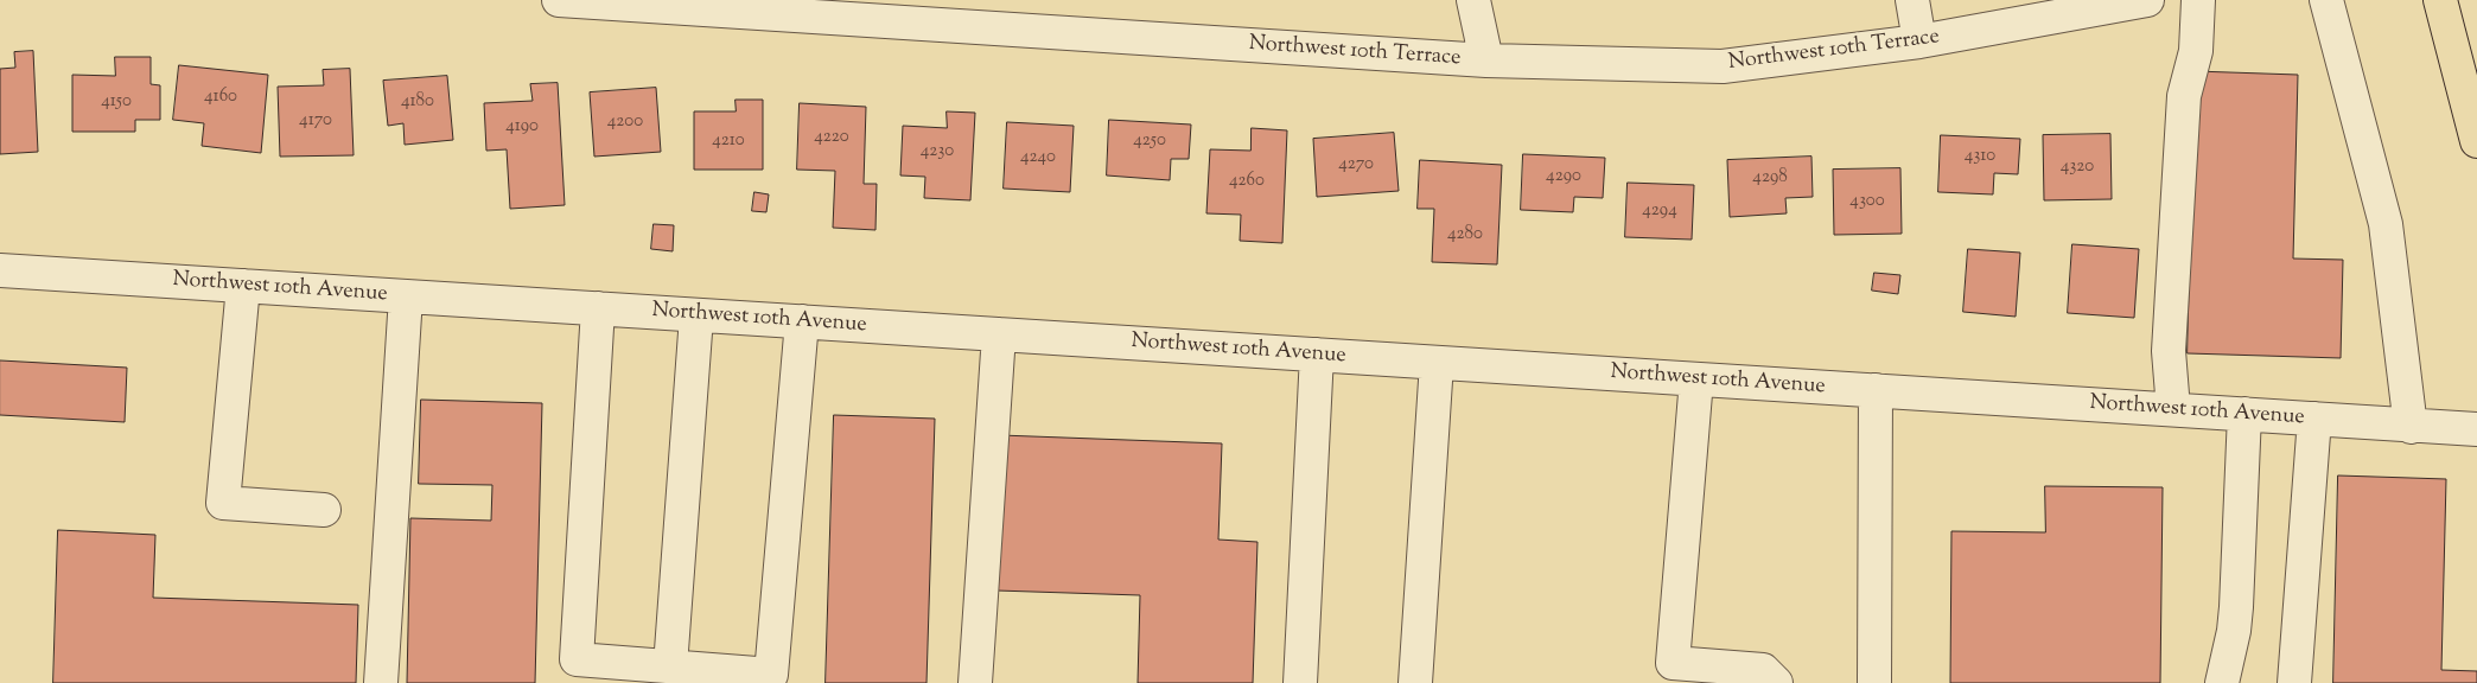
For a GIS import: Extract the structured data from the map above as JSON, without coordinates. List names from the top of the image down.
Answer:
{
  "streets": {
    "street": ["Northwest 10th Terrace", "Northwest 10th Avenue"]
  },
  "house_numbers": [
    "4160",
    "4150",
    "4180",
    "4170",
    "4200",
    "4190",
    "4220",
    "4210",
    "4250",
    "4230",
    "4310",
    "4240",
    "4270",
    "4320",
    "4290",
    "4298",
    "4260",
    "4300",
    "4294",
    "4280"
  ]
}
